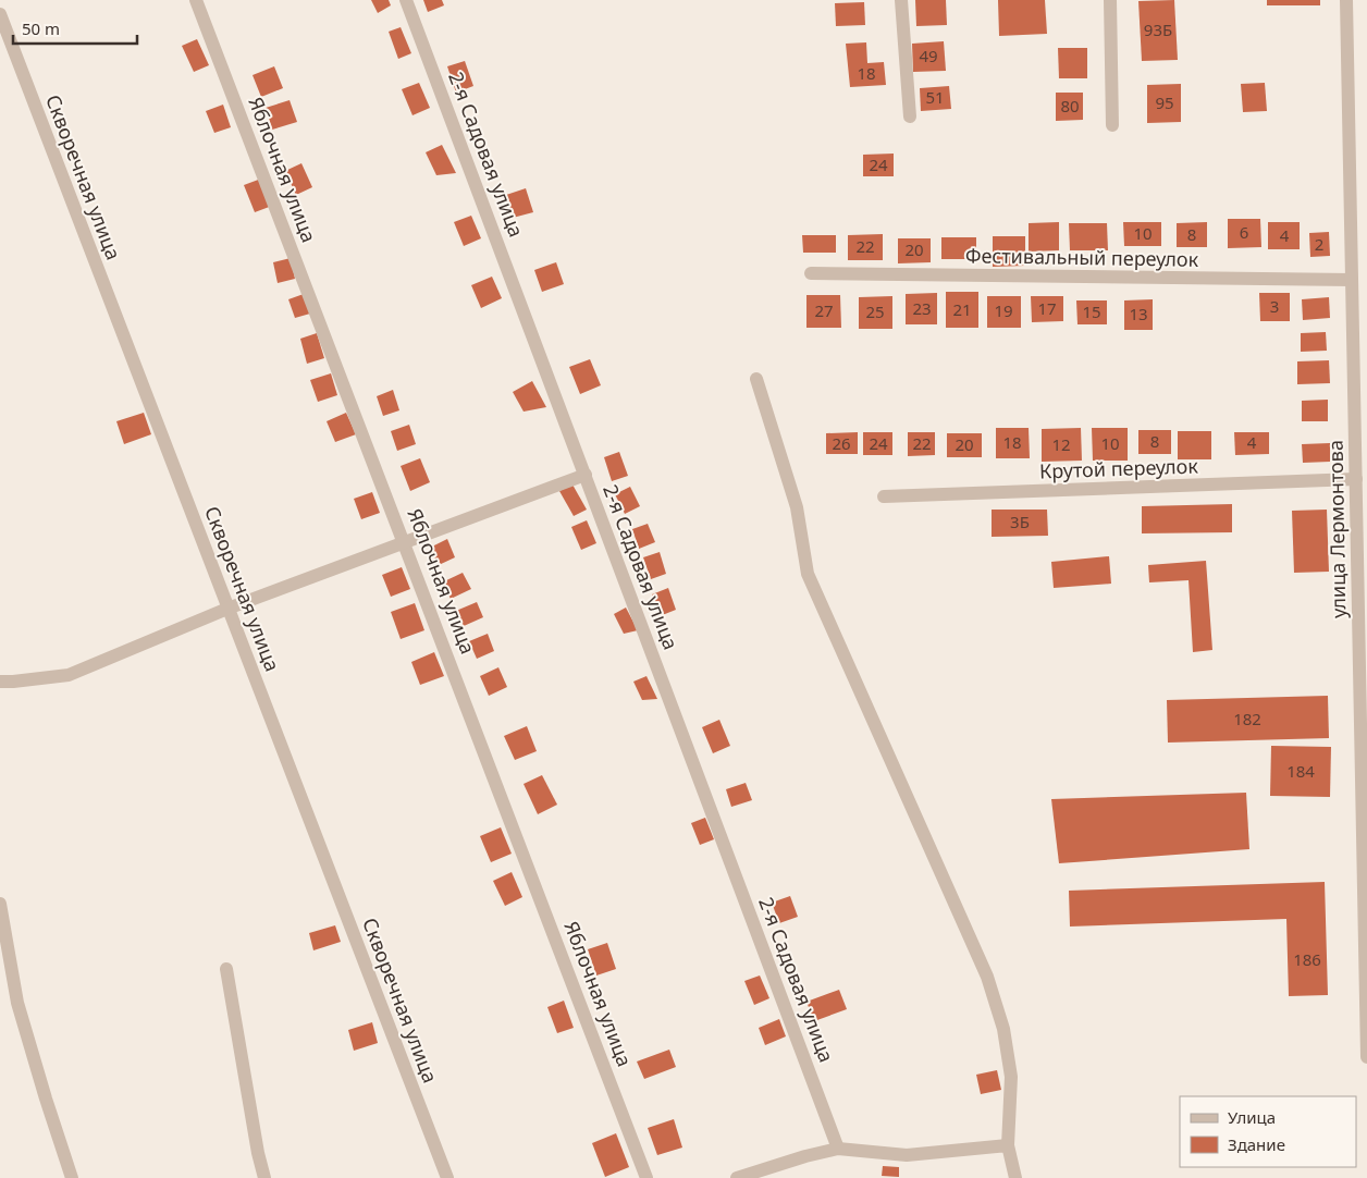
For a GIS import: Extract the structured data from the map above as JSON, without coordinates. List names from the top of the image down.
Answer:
{
  "streets": {
    "street": [
      "2-я Садовая улица",
      "Яблочная улица",
      "Скворечная улица",
      "Фестивальный переулок",
      "Крутой переулок",
      "улица Лермонтова"
    ]
  },
  "crossings": [
    ["Фестивальный переулок", "улица Лермонтова"],
    ["Крутой переулок", "улица Лермонтова"]
  ],
  "house_numbers": [
    "93Б",
    "49",
    "18",
    "51",
    "95",
    "80",
    "24",
    "6",
    "10",
    "8",
    "4",
    "2",
    "22",
    "20",
    "3",
    "23",
    "17",
    "21",
    "27",
    "19",
    "25",
    "15",
    "13",
    "8",
    "18",
    "4",
    "26",
    "24",
    "22",
    "10",
    "20",
    "12",
    "3Б",
    "182",
    "184",
    "186"
  ],
  "legend": ["Улица", "Здание"],
  "scale_bar": "50 m"
}
